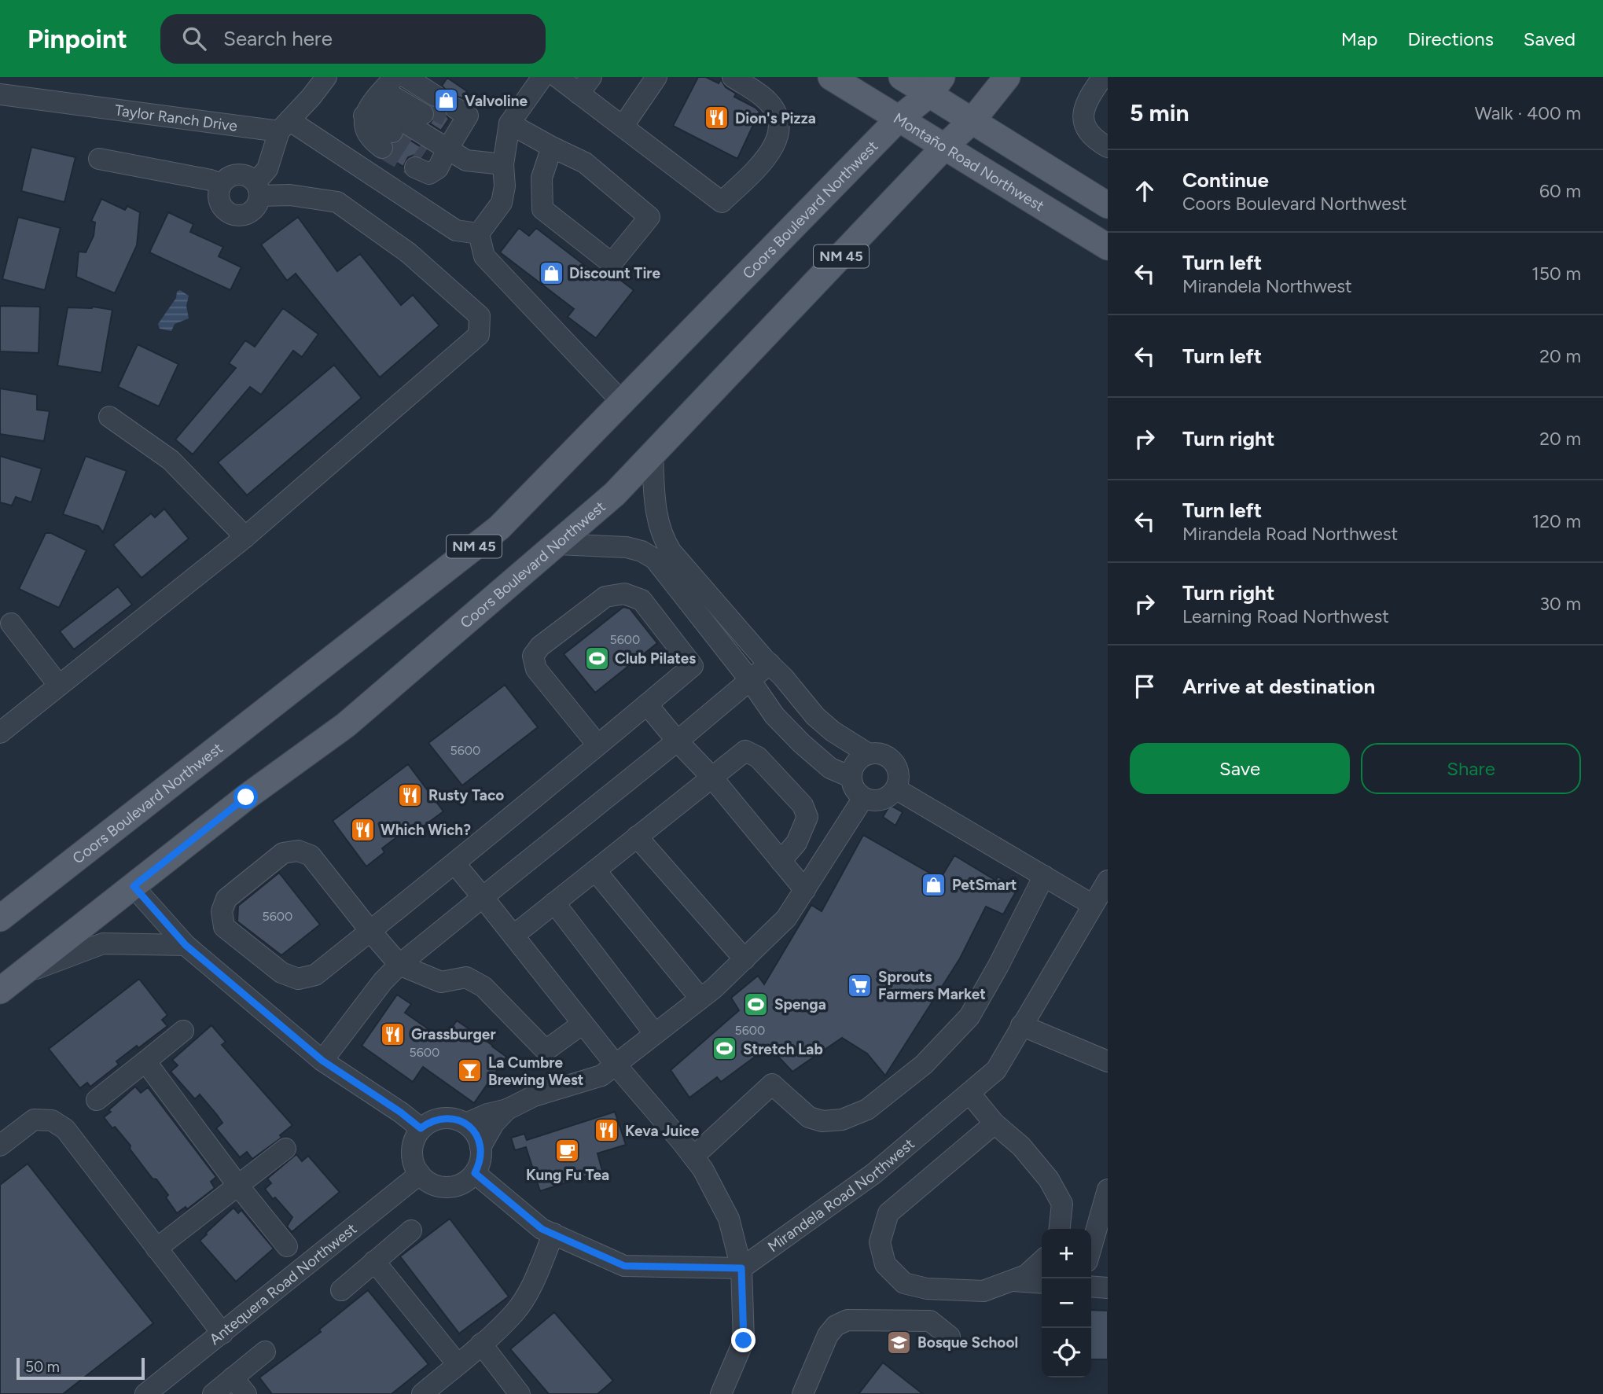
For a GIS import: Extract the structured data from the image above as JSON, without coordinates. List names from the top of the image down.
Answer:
{
  "streets": {
    "main road": ["Montaño Road Northwest", "Coors Boulevard Northwest", "NM 45"],
    "street": ["Taylor Ranch Drive", "Mirandela Road Northwest", "Antequera Road Northwest"]
  },
  "crossings": [
    ["Montaño Road Northwest", "Coors Boulevard Northwest"]
  ],
  "places": {
    "shop": ["Valvoline", "Discount Tire", "PetSmart"],
    "restaurant": [
      "Dion's Pizza",
      "Rusty Taco",
      "Which Wich?",
      "Grassburger",
      "Keva Juice"
    ],
    "sports": ["Club Pilates", "Spenga", "Stretch Lab"],
    "supermarket": ["Sprouts Farmers Market"],
    "bar": ["La Cumbre Brewing West"],
    "cafe": ["Kung Fu Tea"],
    "school or university": ["Bosque School"]
  },
  "house_numbers": [
    "5600",
    "5600",
    "5600",
    "5600",
    "5600"
  ],
  "scale_bar": "50 m",
  "page": {
    "header": "Pinpoint",
    "search": "Search here",
    "nav": ["Map", "Directions", "Saved"],
    "heading": ["5 min", "Walk · 400 m"],
    "list": [
      ["Continue", "Coors Boulevard Northwest", "60 m"],
      ["Turn left", "Mirandela Northwest", "150 m"],
      ["Turn left", "20 m"],
      ["Turn right", "20 m"],
      ["Turn left", "Mirandela Road Northwest", "120 m"],
      ["Turn right", "Learning Road Northwest", "30 m"],
      "Arrive at destination"
    ],
    "buttons": ["Save", "Share"],
    "map_buttons": ["+", "−"],
    "scale": "50 m"
  }
}
